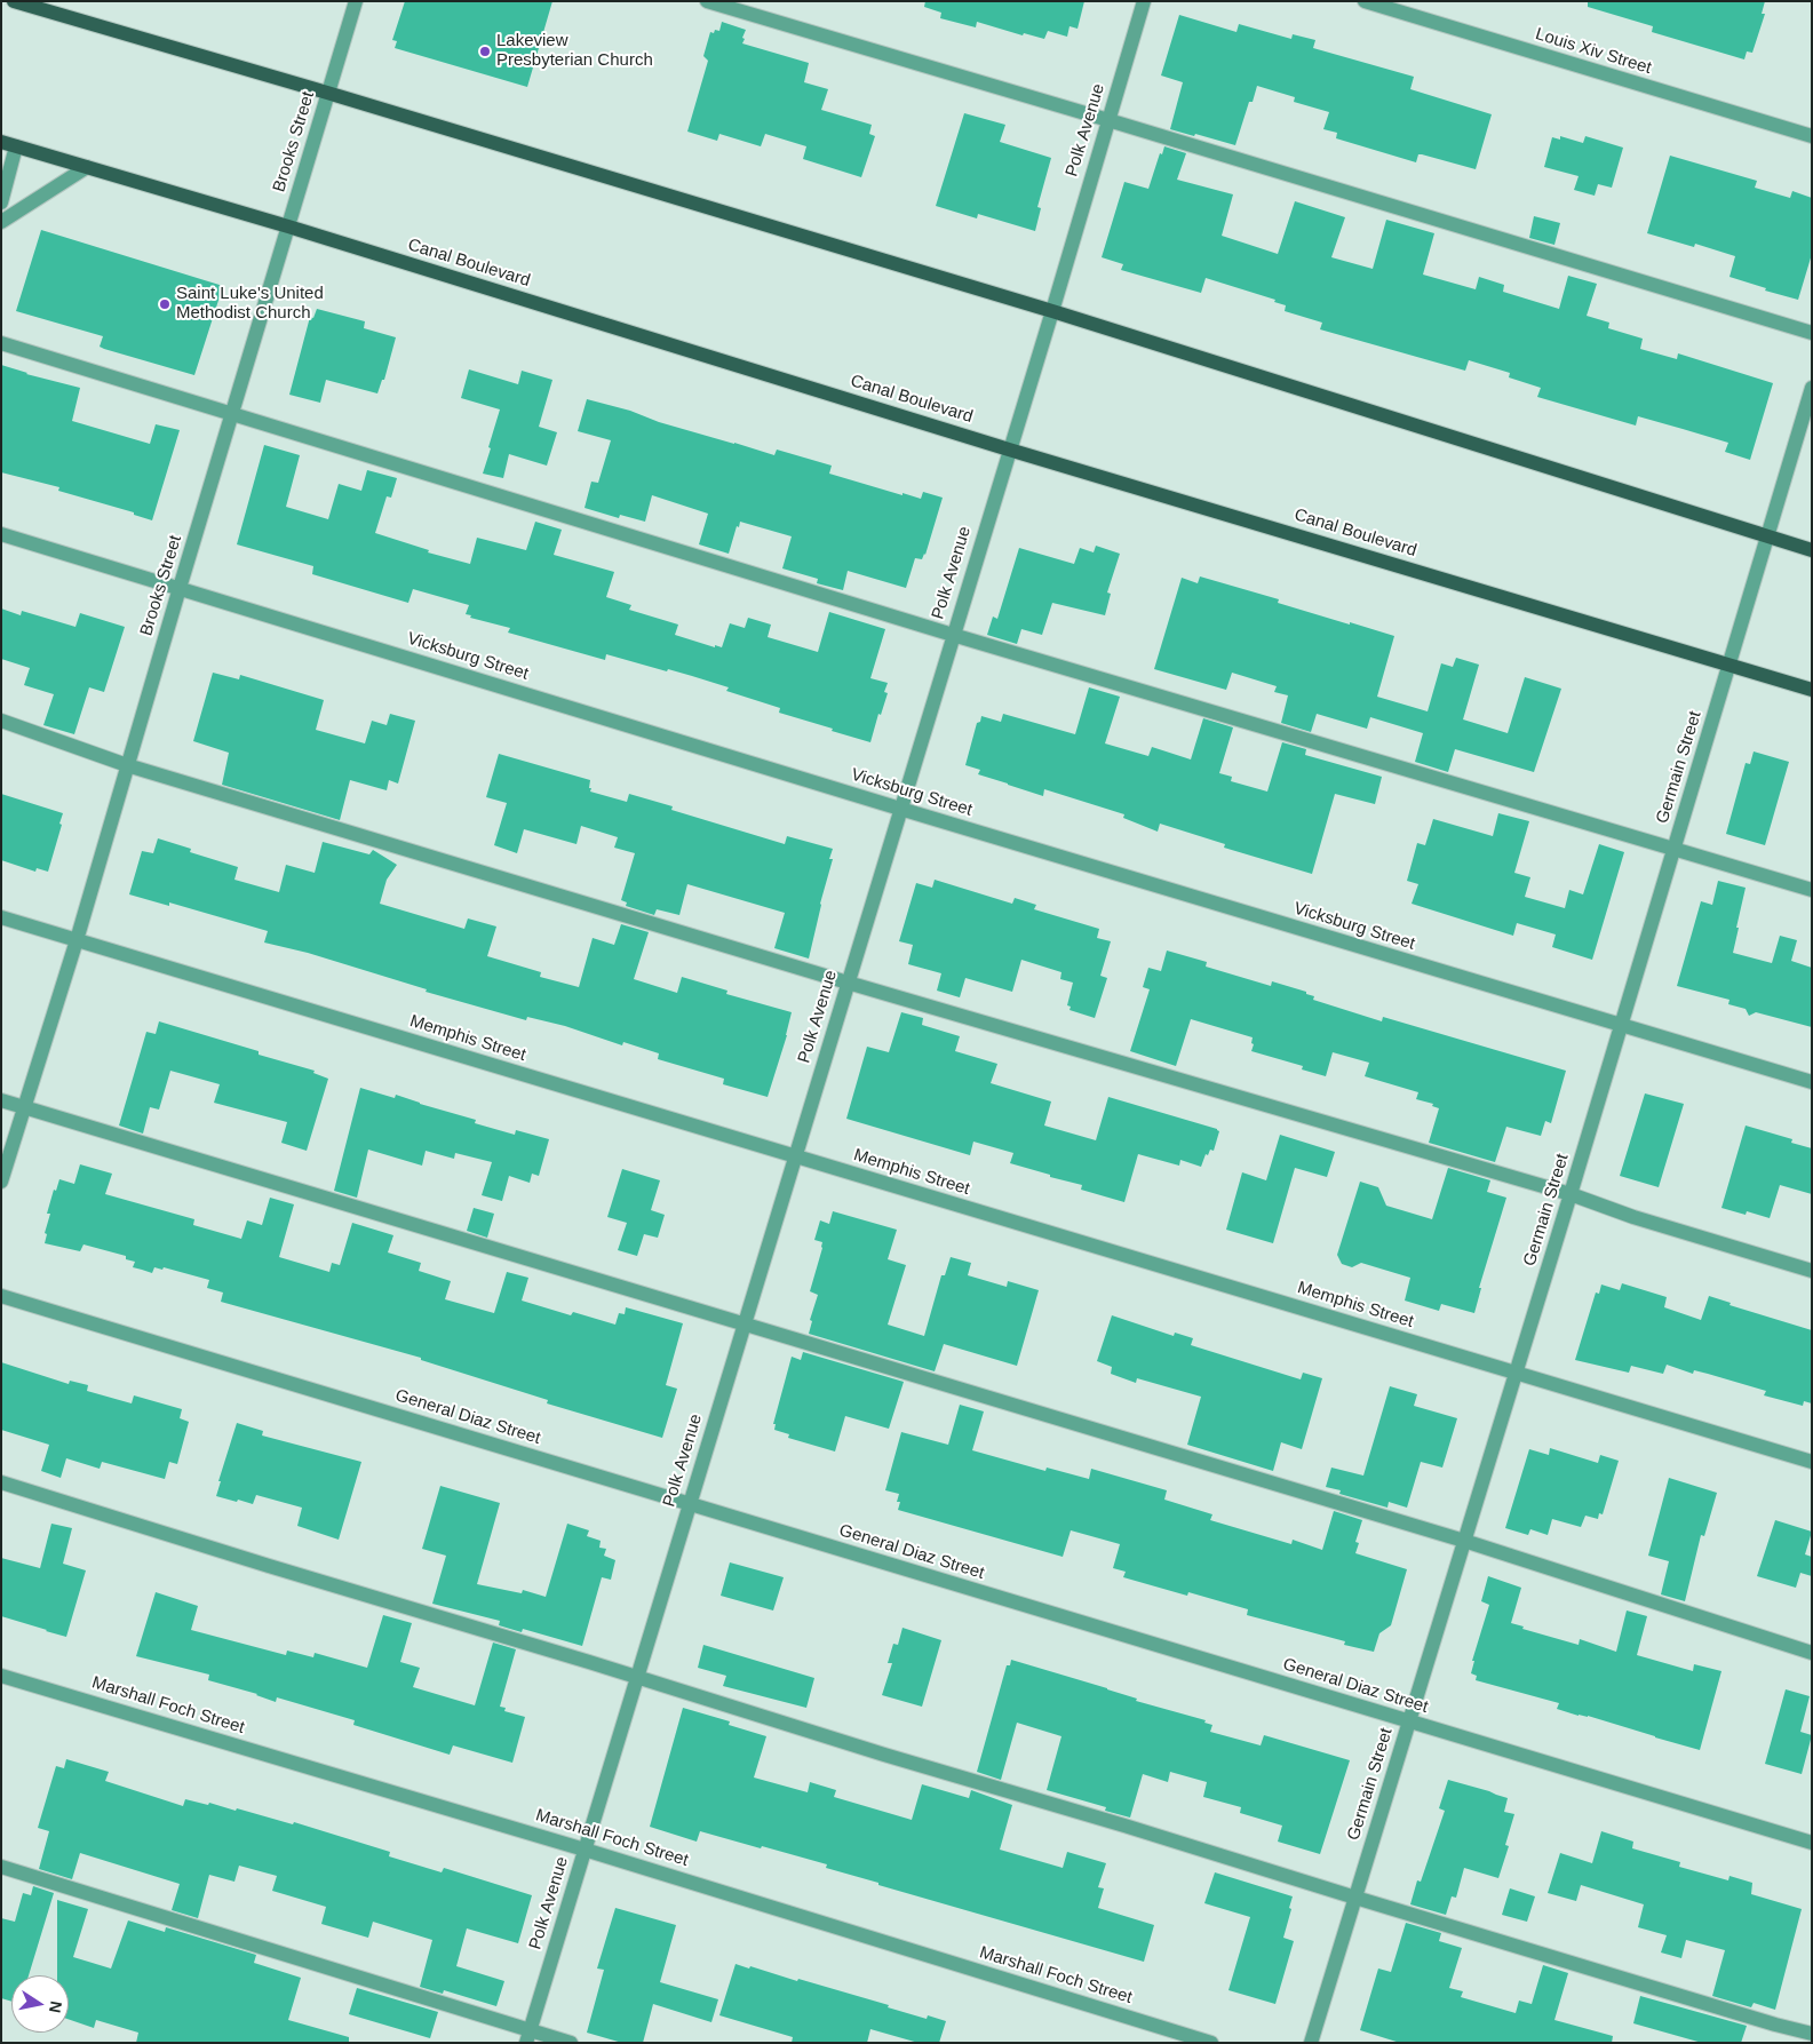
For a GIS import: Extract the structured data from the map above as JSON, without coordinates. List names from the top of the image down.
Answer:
{
  "streets": {
    "main road": ["Canal Boulevard"],
    "street": [
      "Louis Xiv Street",
      "Polk Avenue",
      "Brooks Street",
      "Vicksburg Street",
      "Germain Street",
      "Memphis Street",
      "General Diaz Street",
      "Marshall Foch Street"
    ]
  },
  "crossings": [
    ["Polk Avenue", "Canal Boulevard"],
    ["Polk Avenue", "Vicksburg Street"],
    ["Polk Avenue", "Memphis Street"],
    ["Polk Avenue", "General Diaz Street"],
    ["Polk Avenue", "Marshall Foch Street"],
    ["Brooks Street", "Canal Boulevard"],
    ["Brooks Street", "Vicksburg Street"],
    ["Brooks Street", "Memphis Street"],
    ["Canal Boulevard", "Germain Street"],
    ["Vicksburg Street", "Germain Street"],
    ["Germain Street", "Memphis Street"],
    ["Germain Street", "General Diaz Street"]
  ],
  "places": ["Lakeview Presbyterian Church", "Saint Luke's United Methodist Church"],
  "north": "right"
}
